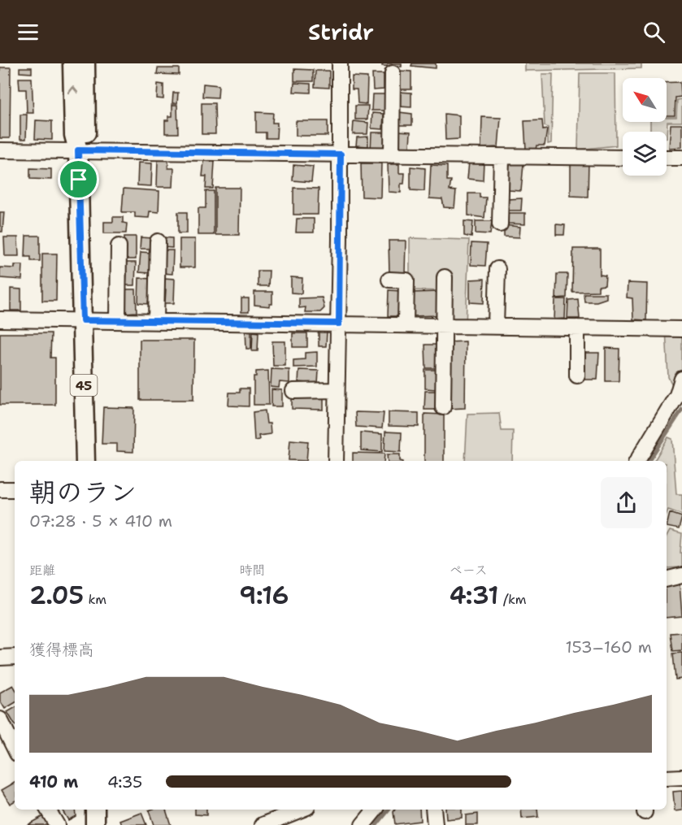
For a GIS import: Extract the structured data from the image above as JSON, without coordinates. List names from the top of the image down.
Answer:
{
  "streets": {
    "main road": ["45"]
  },
  "north": "top left",
  "page": {
    "header": "Stridr",
    "heading": ["朝のラン", "07:28 · 5 × 410 m"],
    "stats": [
      ["距離", "2.05 km"],
      ["時間", "9:16"],
      ["ペース", "4:31 /km"]
    ],
    "chart": ["獲得標高", "153–160 m"],
    "list": [
      {
        "name": "410 m",
        "note": "4:35"
      }
    ]
  }
}
